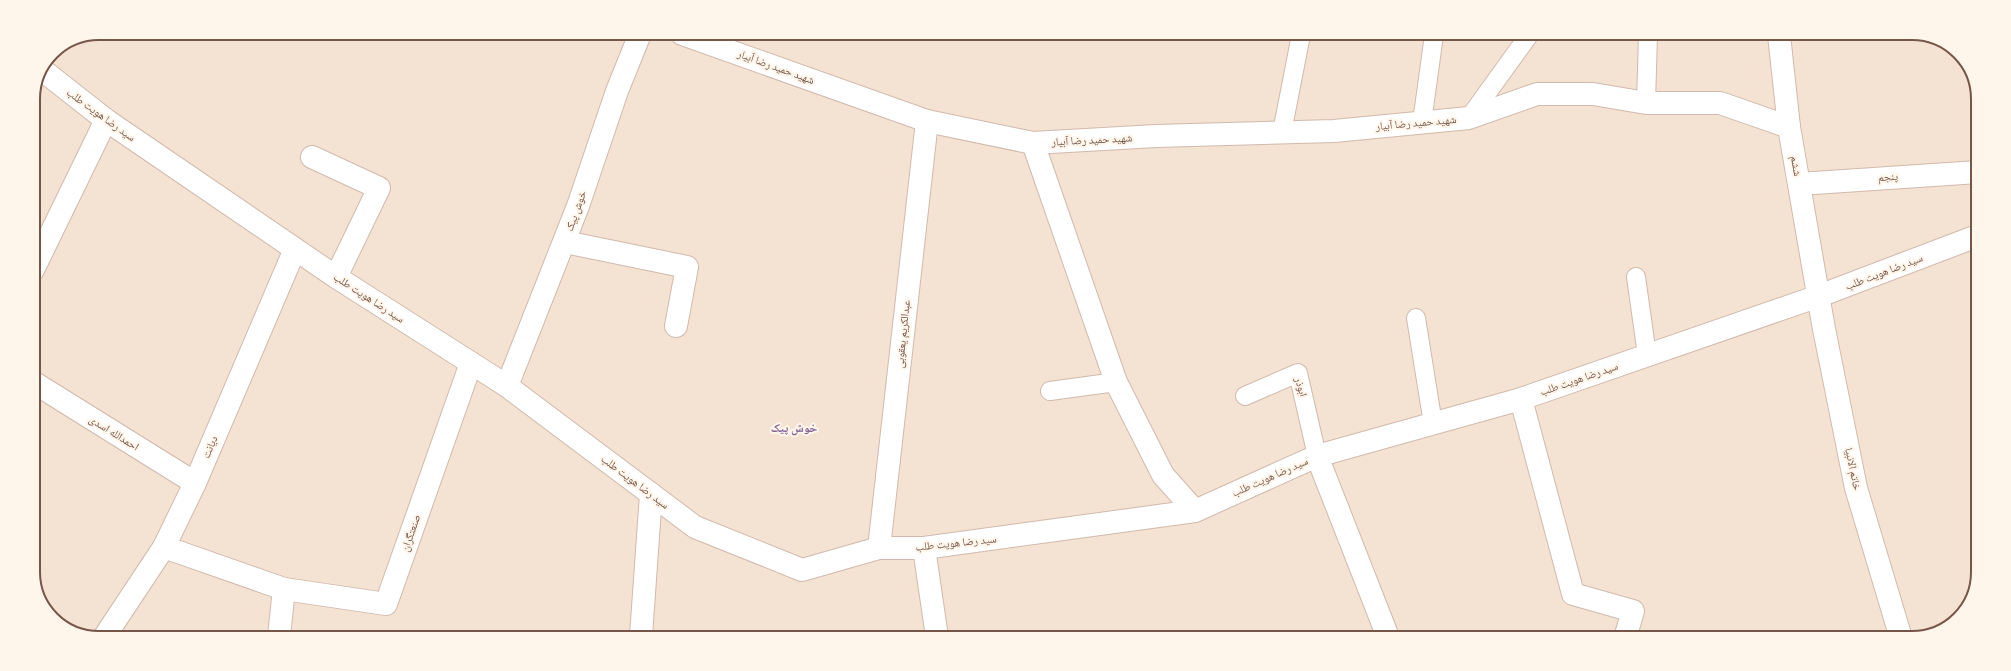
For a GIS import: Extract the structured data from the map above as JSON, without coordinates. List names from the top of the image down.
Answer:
{
  "streets": {
    "street": [
      "شهید حمید رضا آبیار",
      "سید رضا هویت طلب",
      "ششم",
      "پنجم",
      "خوش پیک",
      "عبدالکریم یعقوبی",
      "احمدالله اسدی",
      "دیانت",
      "خاتم الانبیا",
      "صنعتگران"
    ],
    "lane": ["ابوذر"]
  },
  "crossings": [
    ["شهید حمید رضا آبیار", "سید رضا هویت طلب"],
    ["شهید حمید رضا آبیار", "ششم"],
    ["شهید حمید رضا آبیار", "عبدالکریم یعقوبی"],
    ["سید رضا هویت طلب", "ششم"],
    ["سید رضا هویت طلب", "خوش پیک"],
    ["سید رضا هویت طلب", "عبدالکریم یعقوبی"],
    ["سید رضا هویت طلب", "ابوذر"],
    ["سید رضا هویت طلب", "دیانت"],
    ["سید رضا هویت طلب", "خاتم الانبیا"],
    ["سید رضا هویت طلب", "صنعتگران"],
    ["ششم", "پنجم"],
    ["ششم", "خاتم الانبیا"],
    ["احمدالله اسدی", "دیانت"],
    ["دیانت", "صنعتگران"]
  ],
  "districts": ["خوش پیک"]
}
